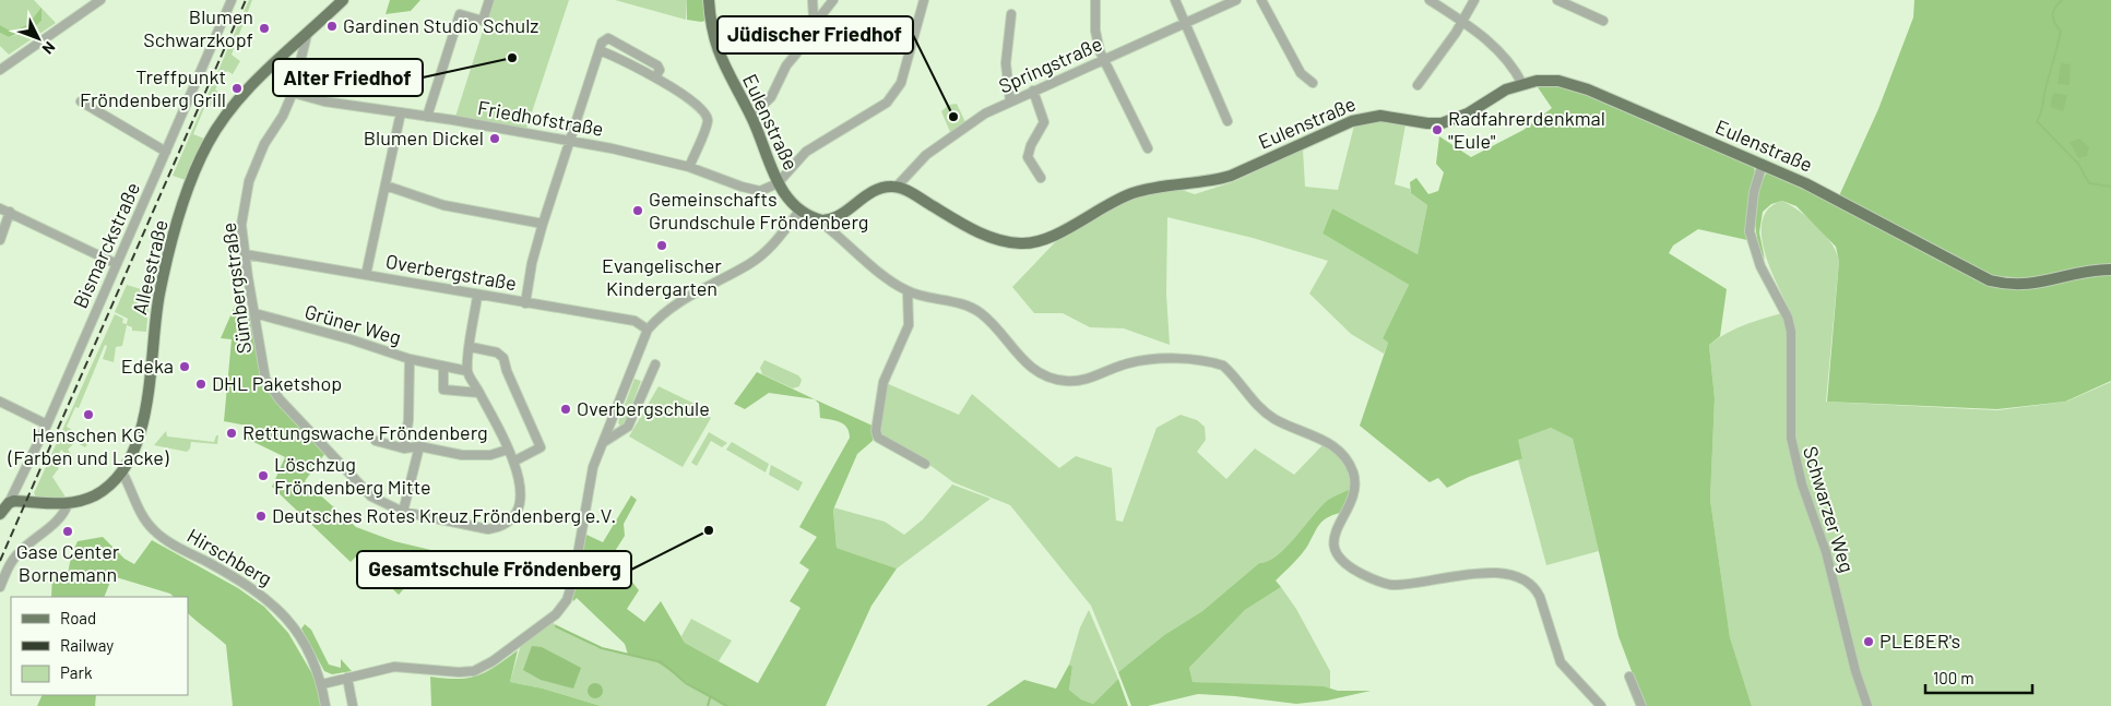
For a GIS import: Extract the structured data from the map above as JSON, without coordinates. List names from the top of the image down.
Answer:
{
  "streets": {
    "main road": ["Eulenstraße", "Alleestraße"],
    "street": [
      "Springstraße",
      "Friedhofstraße",
      "Bismarckstraße",
      "Overbergstraße",
      "Sümbergstraße",
      "Grüner Weg",
      "Schwarzer Weg",
      "Hirschberg"
    ]
  },
  "crossings": [
    ["Springstraße", "Eulenstraße"],
    ["Friedhofstraße", "Eulenstraße"],
    ["Friedhofstraße", "Sümbergstraße"],
    ["Eulenstraße", "Schwarzer Weg"],
    ["Bismarckstraße", "Alleestraße"],
    ["Alleestraße", "Sümbergstraße"],
    ["Alleestraße", "Hirschberg"],
    ["Overbergstraße", "Sümbergstraße"],
    ["Sümbergstraße", "Grüner Weg"]
  ],
  "places": [
    "Gardinen Studio Schulz",
    "Blumen Schwarzkopf",
    "Alter Friedhof",
    "Treffpunkt Fröndenberg Grill",
    "Jüdischer Friedhof",
    "Radfahrerdenkmal \"Eule\"",
    "Blumen Dickel",
    "Gemeinschafts Grundschule Fröndenberg",
    "Evangelischer Kindergarten",
    "Edeka",
    "DHL Paketshop",
    "Overbergschule",
    "Henschen KG (Farben und Lacke)",
    "Rettungswache Fröndenberg",
    "Löschzug Fröndenberg Mitte",
    "Deutsches Rotes Kreuz Fröndenberg e.V.",
    "Gesamtschule Fröndenberg",
    "Gase Center Bornemann",
    "PLEßER's"
  ],
  "legend": ["Road", "Railway", "Park"],
  "scale_bar": "100 m",
  "north": "bottom right"
}
